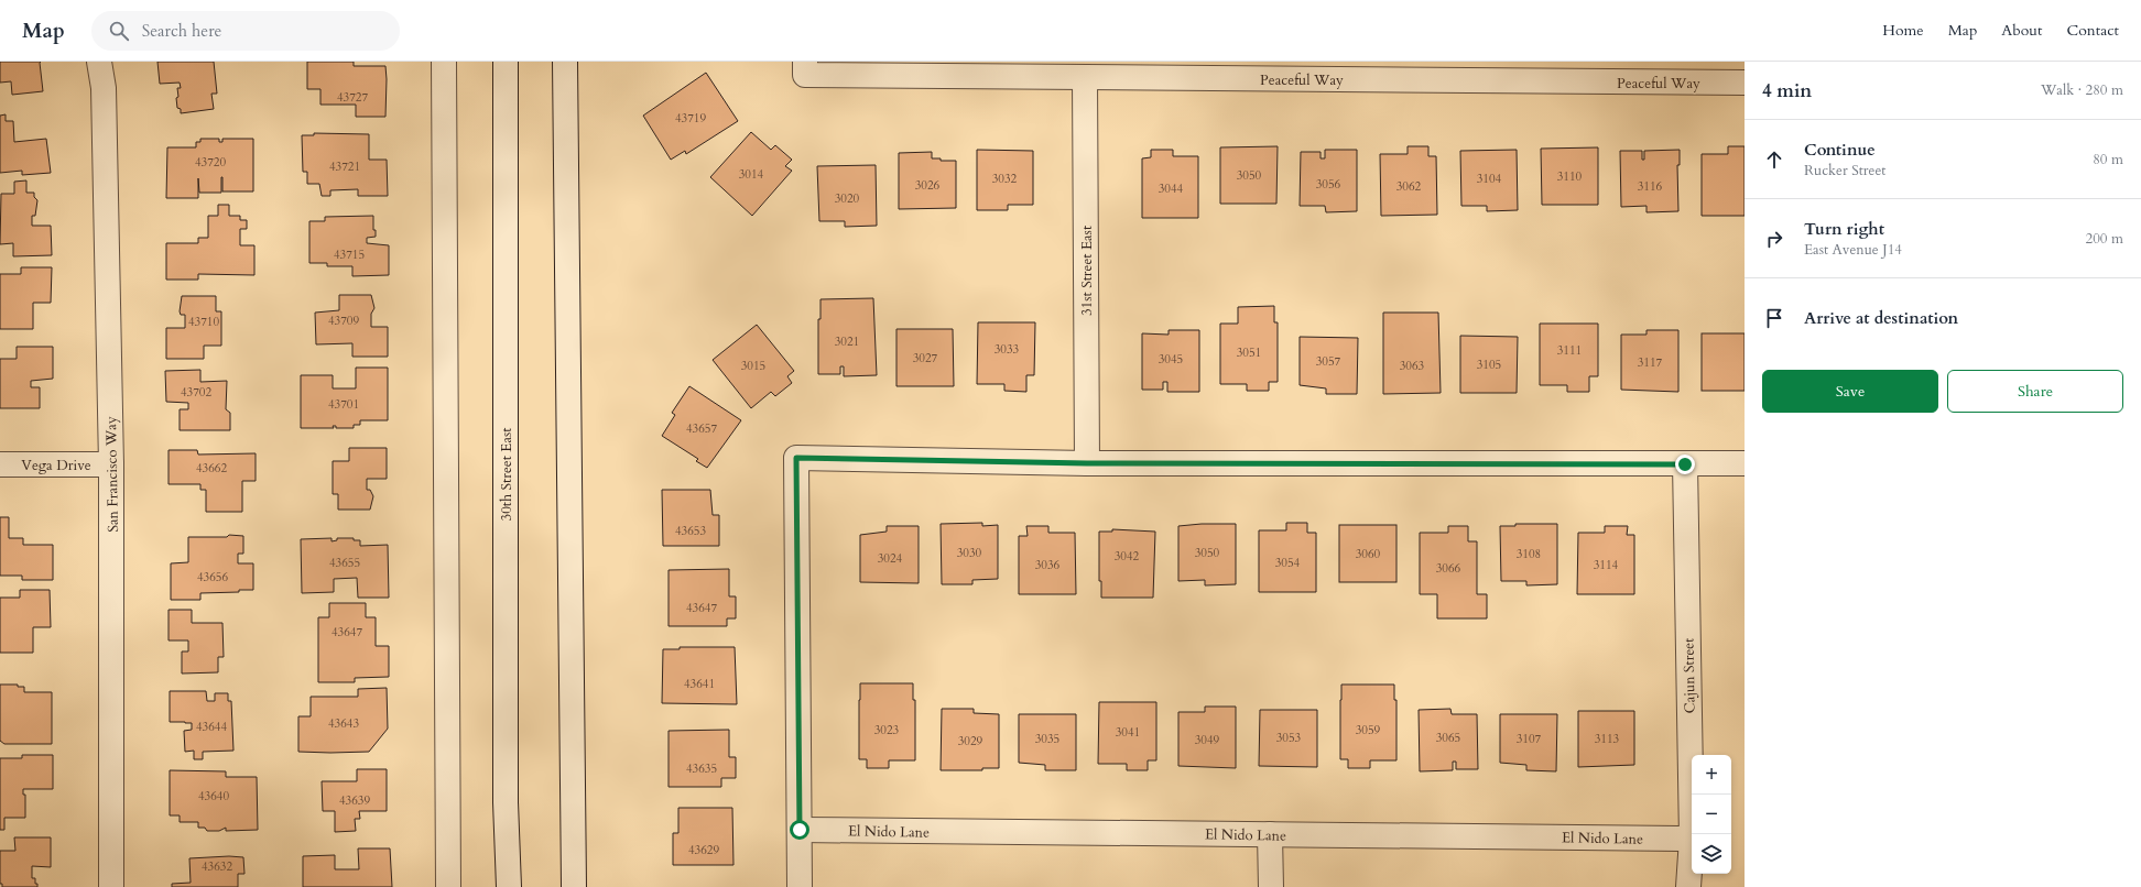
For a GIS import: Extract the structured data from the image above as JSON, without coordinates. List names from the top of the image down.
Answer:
{
  "streets": {
    "street": [
      "Peaceful Way",
      "31st Street East",
      "Vega Drive",
      "San Francisco Way",
      "30th Street East",
      "Cajun Street",
      "El Nido Lane"
    ]
  },
  "crossings": [
    ["Peaceful Way", "31st Street East"],
    ["Vega Drive", "San Francisco Way"],
    ["Cajun Street", "El Nido Lane"]
  ],
  "house_numbers": [
    "43727",
    "43719",
    "43720",
    "43721",
    "3014",
    "3050",
    "3110",
    "3032",
    "3104",
    "3056",
    "3026",
    "3062",
    "3116",
    "3044",
    "3020",
    "43715",
    "43709",
    "43710",
    "3021",
    "3033",
    "3111",
    "3051",
    "3027",
    "3045",
    "3057",
    "3117",
    "3105",
    "3015",
    "3063",
    "43702",
    "43701",
    "43657",
    "43662",
    "43653",
    "3030",
    "3050",
    "3060",
    "3108",
    "3042",
    "3024",
    "43655",
    "3054",
    "3036",
    "3114",
    "3066",
    "43656",
    "43647",
    "43647",
    "43641",
    "43643",
    "43644",
    "3023",
    "3059",
    "3041",
    "3053",
    "3065",
    "3035",
    "3107",
    "3113",
    "3049",
    "3029",
    "43635",
    "43640",
    "43639",
    "43629",
    "43632"
  ],
  "page": {
    "header": "Map",
    "search": "Search here",
    "nav": [
      "Home",
      "Map",
      "About",
      "Contact"
    ],
    "heading": ["4 min", "Walk · 280 m"],
    "list": [
      ["Continue", "Rucker Street", "80 m"],
      ["Turn right", "East Avenue J14", "200 m"],
      "Arrive at destination"
    ],
    "buttons": ["Save", "Share"],
    "map_buttons": ["+", "−"]
  }
}
